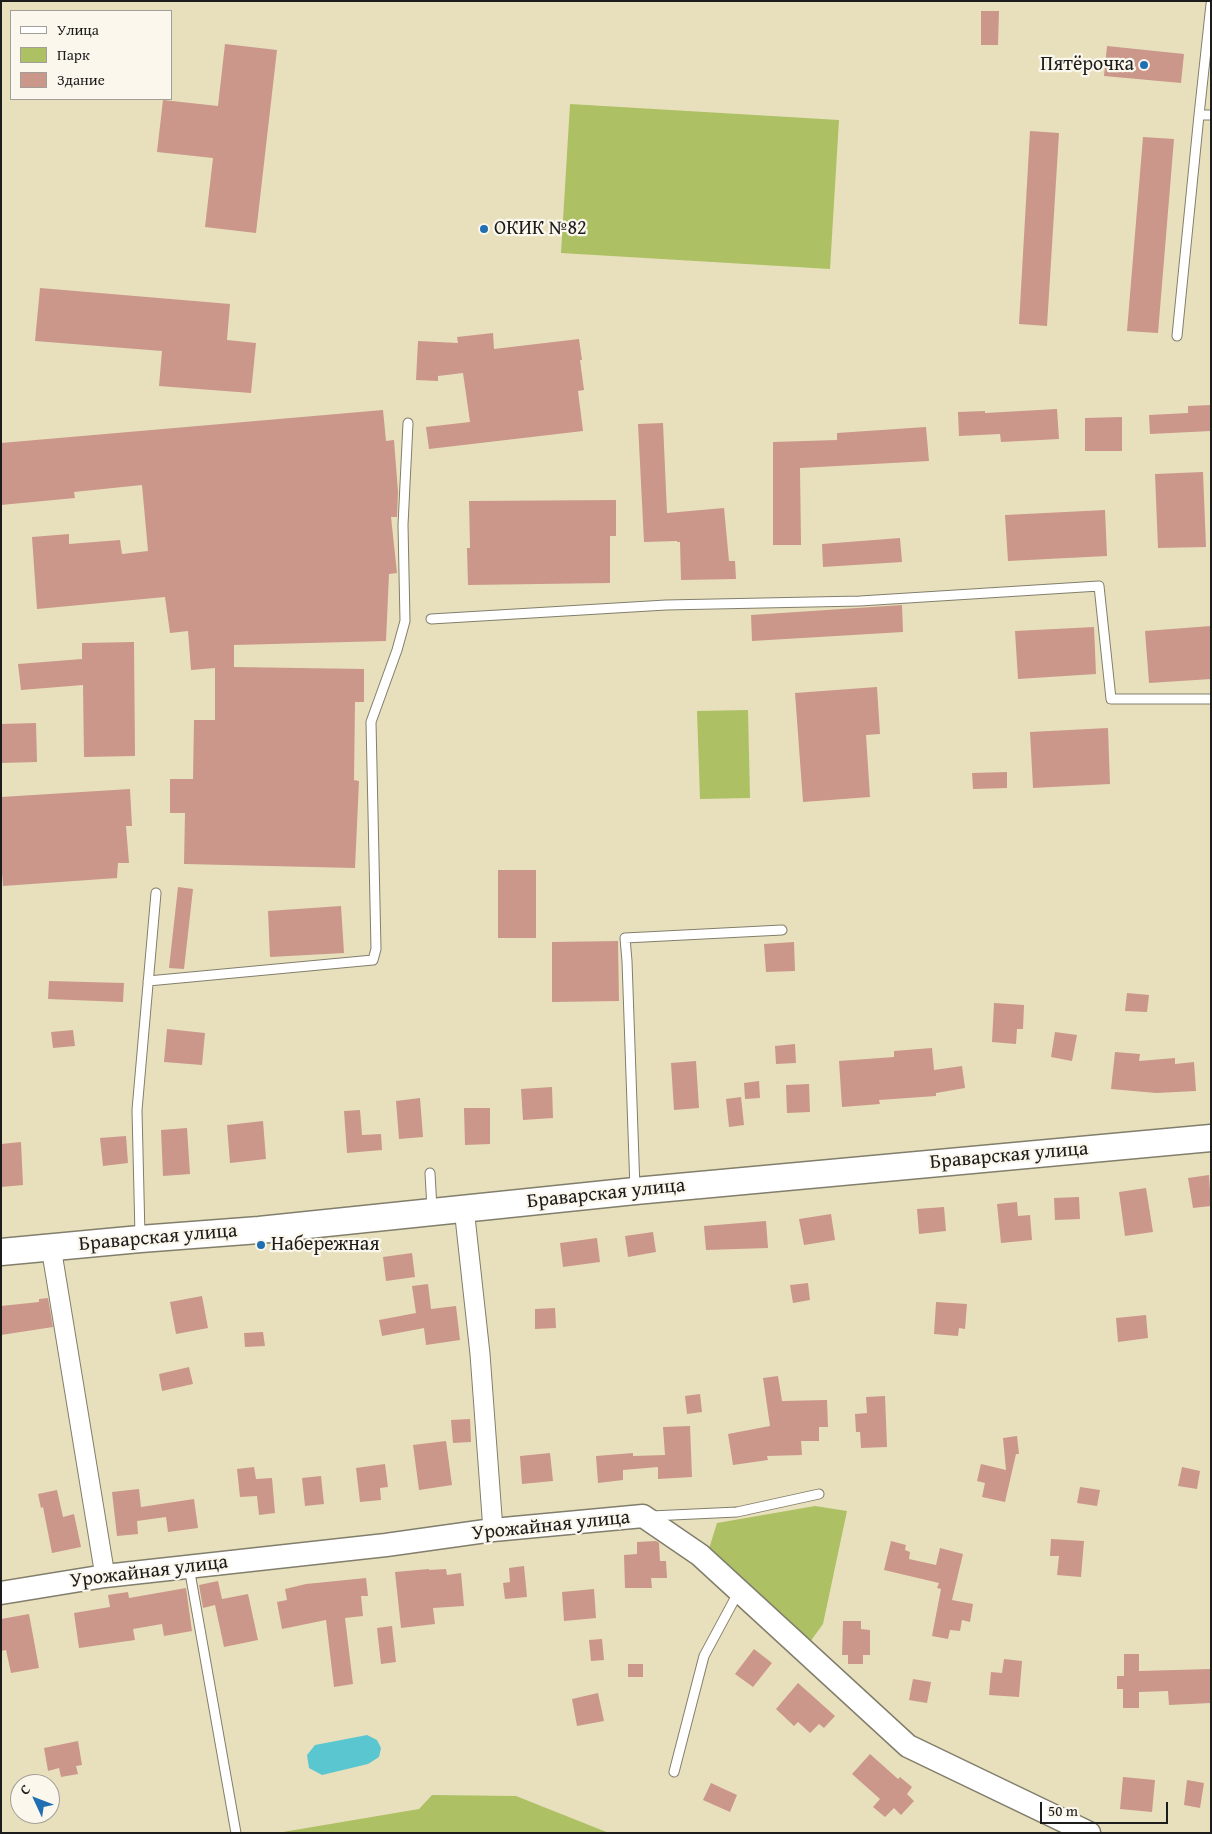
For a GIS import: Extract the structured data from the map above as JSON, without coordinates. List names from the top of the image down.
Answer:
{
  "streets": {
    "main road": ["Браварская улица"],
    "street": ["Урожайная улица"]
  },
  "places": ["Пятёрочка", "ОКИК №82", "Набережная"],
  "legend": ["Улица", "Парк", "Здание"],
  "scale_bar": "50 m",
  "north": "top left"
}
